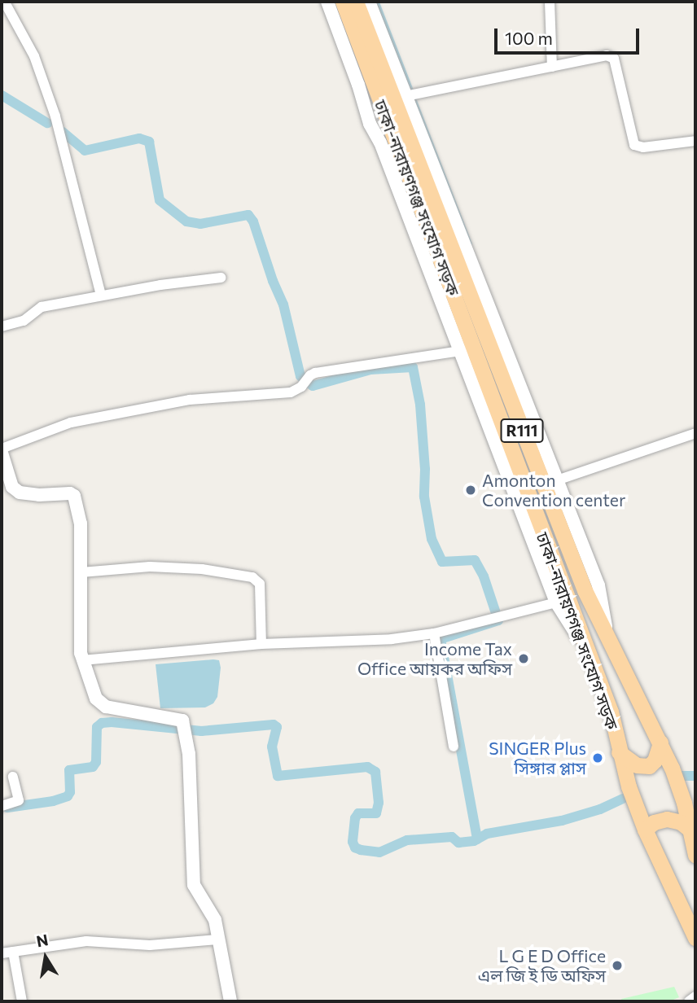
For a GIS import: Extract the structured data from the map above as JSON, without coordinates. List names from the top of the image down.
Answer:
{
  "streets": {
    "main road": ["ঢাকা-নারায়ণগঞ্জ সংযোগ সড়ক", "R111"]
  },
  "places": [
    "Amonton Convention center",
    "Income Tax Office আয়কর অফিস",
    "SINGER Plus সিঙ্গার প্লাস",
    "L G E D Office এল জি ই ডি অফিস"
  ],
  "scale_bar": "100 m",
  "north": "top"
}
